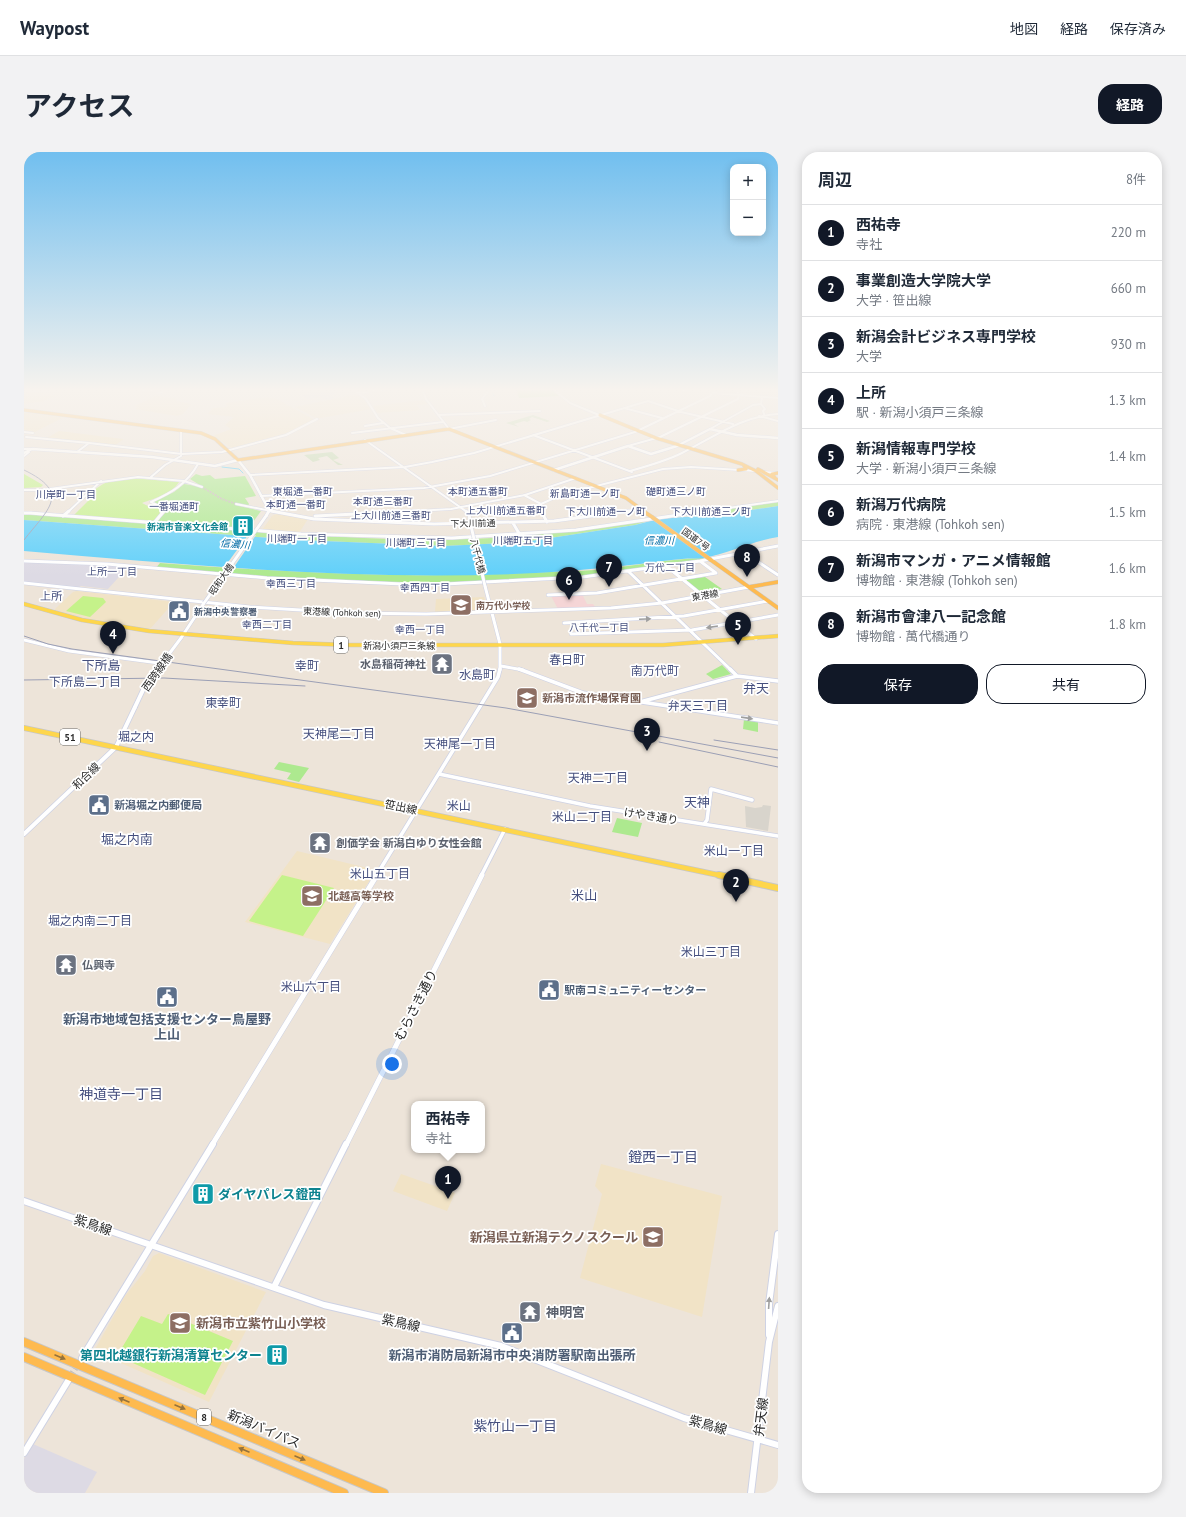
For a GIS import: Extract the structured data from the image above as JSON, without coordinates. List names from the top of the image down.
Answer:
{
  "streets": {
    "highway": ["国道7号", "8", "新潟バイパス"],
    "main road": [
      "昭和大橋",
      "1",
      "新潟小須戸三条線",
      "西跨線橋",
      "51",
      "和合線",
      "笹出線"
    ],
    "street": [
      "下大川前通",
      "八千代橋",
      "東港線",
      "東港線 (Tohkoh sen)",
      "けやき通り",
      "むらさき通り",
      "紫鳥線",
      "弁天線"
    ]
  },
  "crossings": [
    ["下大川前通", "国道7号"],
    ["下大川前通", "八千代橋"],
    ["国道7号", "東港線"],
    ["八千代橋", "東港線 (Tohkoh sen)"],
    ["八千代橋", "新潟小須戸三条線"],
    ["昭和大橋", "東港線 (Tohkoh sen)"],
    ["東港線", "東港線 (Tohkoh sen)"],
    ["新潟小須戸三条線", "西跨線橋"],
    ["西跨線橋", "和合線"],
    ["和合線", "笹出線"],
    ["笹出線", "むらさき通り"],
    ["むらさき通り", "紫鳥線"],
    ["紫鳥線", "弁天線"]
  ],
  "districts": [
    "東堀通一番町",
    "本町通五番町",
    "礎町通三ノ町",
    "新島町通一ノ町",
    "川岸町一丁目",
    "本町通三番町",
    "本町通一番町",
    "一番堀通町",
    "上大川前通五番町",
    "下大川前通一ノ町",
    "下大川前通三ノ町",
    "上大川前通三番町",
    "川端町一丁目",
    "川端町五丁目",
    "川端町三丁目",
    "万代二丁目",
    "上所一丁目",
    "幸西三丁目",
    "幸西四丁目",
    "上所",
    "幸西二丁目",
    "八千代一丁目",
    "幸西一丁目",
    "春日町",
    "下所島",
    "幸町",
    "南万代町",
    "水島町",
    "下所島二丁目",
    "弁天",
    "東幸町",
    "弁天三丁目",
    "天神尾二丁目",
    "堀之内",
    "天神尾一丁目",
    "天神二丁目",
    "天神",
    "米山",
    "米山二丁目",
    "堀之内南",
    "米山一丁目",
    "米山五丁目",
    "米山",
    "堀之内南二丁目",
    "米山三丁目",
    "米山六丁目",
    "神道寺一丁目",
    "鐙西一丁目",
    "紫竹山一丁目"
  ],
  "water": ["信濃川"],
  "places": {
    "building": ["新潟市音楽文化会館", "ダイヤパレス鐙西", "第四北越銀行新潟清算センター"],
    "school or university": [
      "南万代小学校",
      "新潟市流作場保育園",
      "北越高等学校",
      "新潟県立新潟テクノスクール",
      "新潟市立紫竹山小学校"
    ],
    "public building": [
      "新潟中央警察署",
      "新潟堀之内郵便局",
      "駅南コミュニティーセンター",
      "新潟市地域包括支援センター鳥屋野 上山",
      "新潟市消防局新潟市中央消防署駅南出張所"
    ],
    "temple": [
      "水島稲荷神社",
      "創価学会 新潟白ゆり女性会館",
      "仏興寺",
      "神明宮"
    ]
  },
  "page": {
    "header": "Waypost",
    "nav": ["地図", "経路", "保存済み"],
    "title": "アクセス",
    "buttons": [
      "経路",
      ["保存", "共有"]
    ],
    "heading": ["周辺", "8件"],
    "map_buttons": ["+", "−"],
    "list": [
      {
        "mark": "1",
        "name": "西祐寺",
        "note": "寺社",
        "value": "220 m"
      },
      {
        "mark": "2",
        "name": "事業創造大学院大学",
        "note": "大学 · 笹出線",
        "value": "660 m"
      },
      {
        "mark": "3",
        "name": "新潟会計ビジネス専門学校",
        "note": "大学",
        "value": "930 m"
      },
      {
        "mark": "4",
        "name": "上所",
        "note": "駅 · 新潟小須戸三条線",
        "value": "1.3 km"
      },
      {
        "mark": "5",
        "name": "新潟情報専門学校",
        "note": "大学 · 新潟小須戸三条線",
        "value": "1.4 km"
      },
      {
        "mark": "6",
        "name": "新潟万代病院",
        "note": "病院 · 東港線 (Tohkoh sen)",
        "value": "1.5 km"
      },
      {
        "mark": "7",
        "name": "新潟市マンガ・アニメ情報館",
        "note": "博物館 · 東港線 (Tohkoh sen)",
        "value": "1.6 km"
      },
      {
        "mark": "8",
        "name": "新潟市會津八一記念館",
        "note": "博物館 · 萬代橋通り",
        "value": "1.8 km"
      }
    ],
    "pins": [
      "8",
      "7",
      "6",
      "5",
      "4",
      "3",
      "2",
      "1"
    ],
    "popup": ["西祐寺", "寺社"]
  }
}
